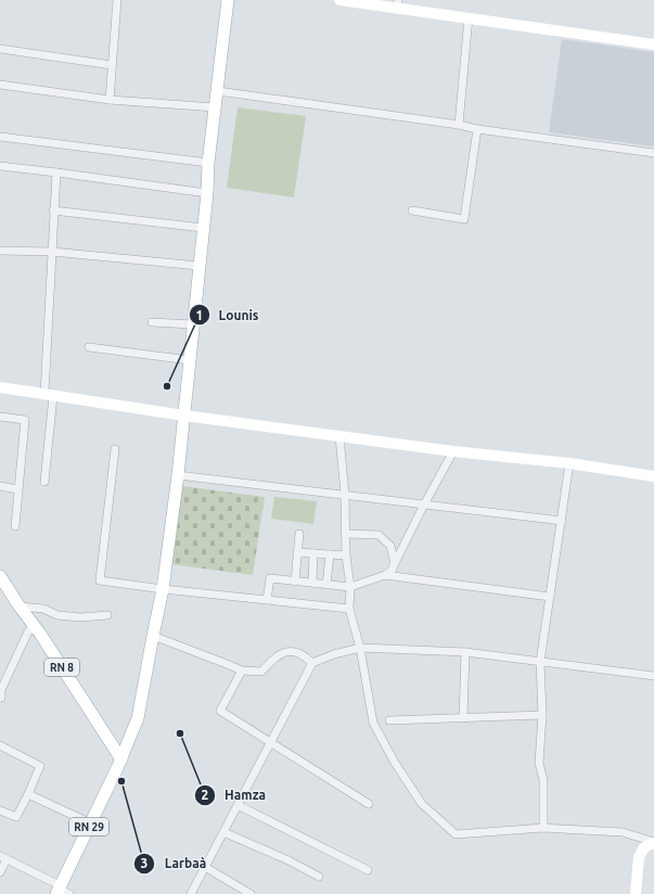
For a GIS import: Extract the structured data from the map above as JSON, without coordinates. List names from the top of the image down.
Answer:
{
  "streets": {
    "main road": ["RN 8", "RN 29"]
  },
  "crossings": [
    ["RN 8", "RN 29"]
  ],
  "places": ["Lounis", "Hamza", "Larbaà"]
}
